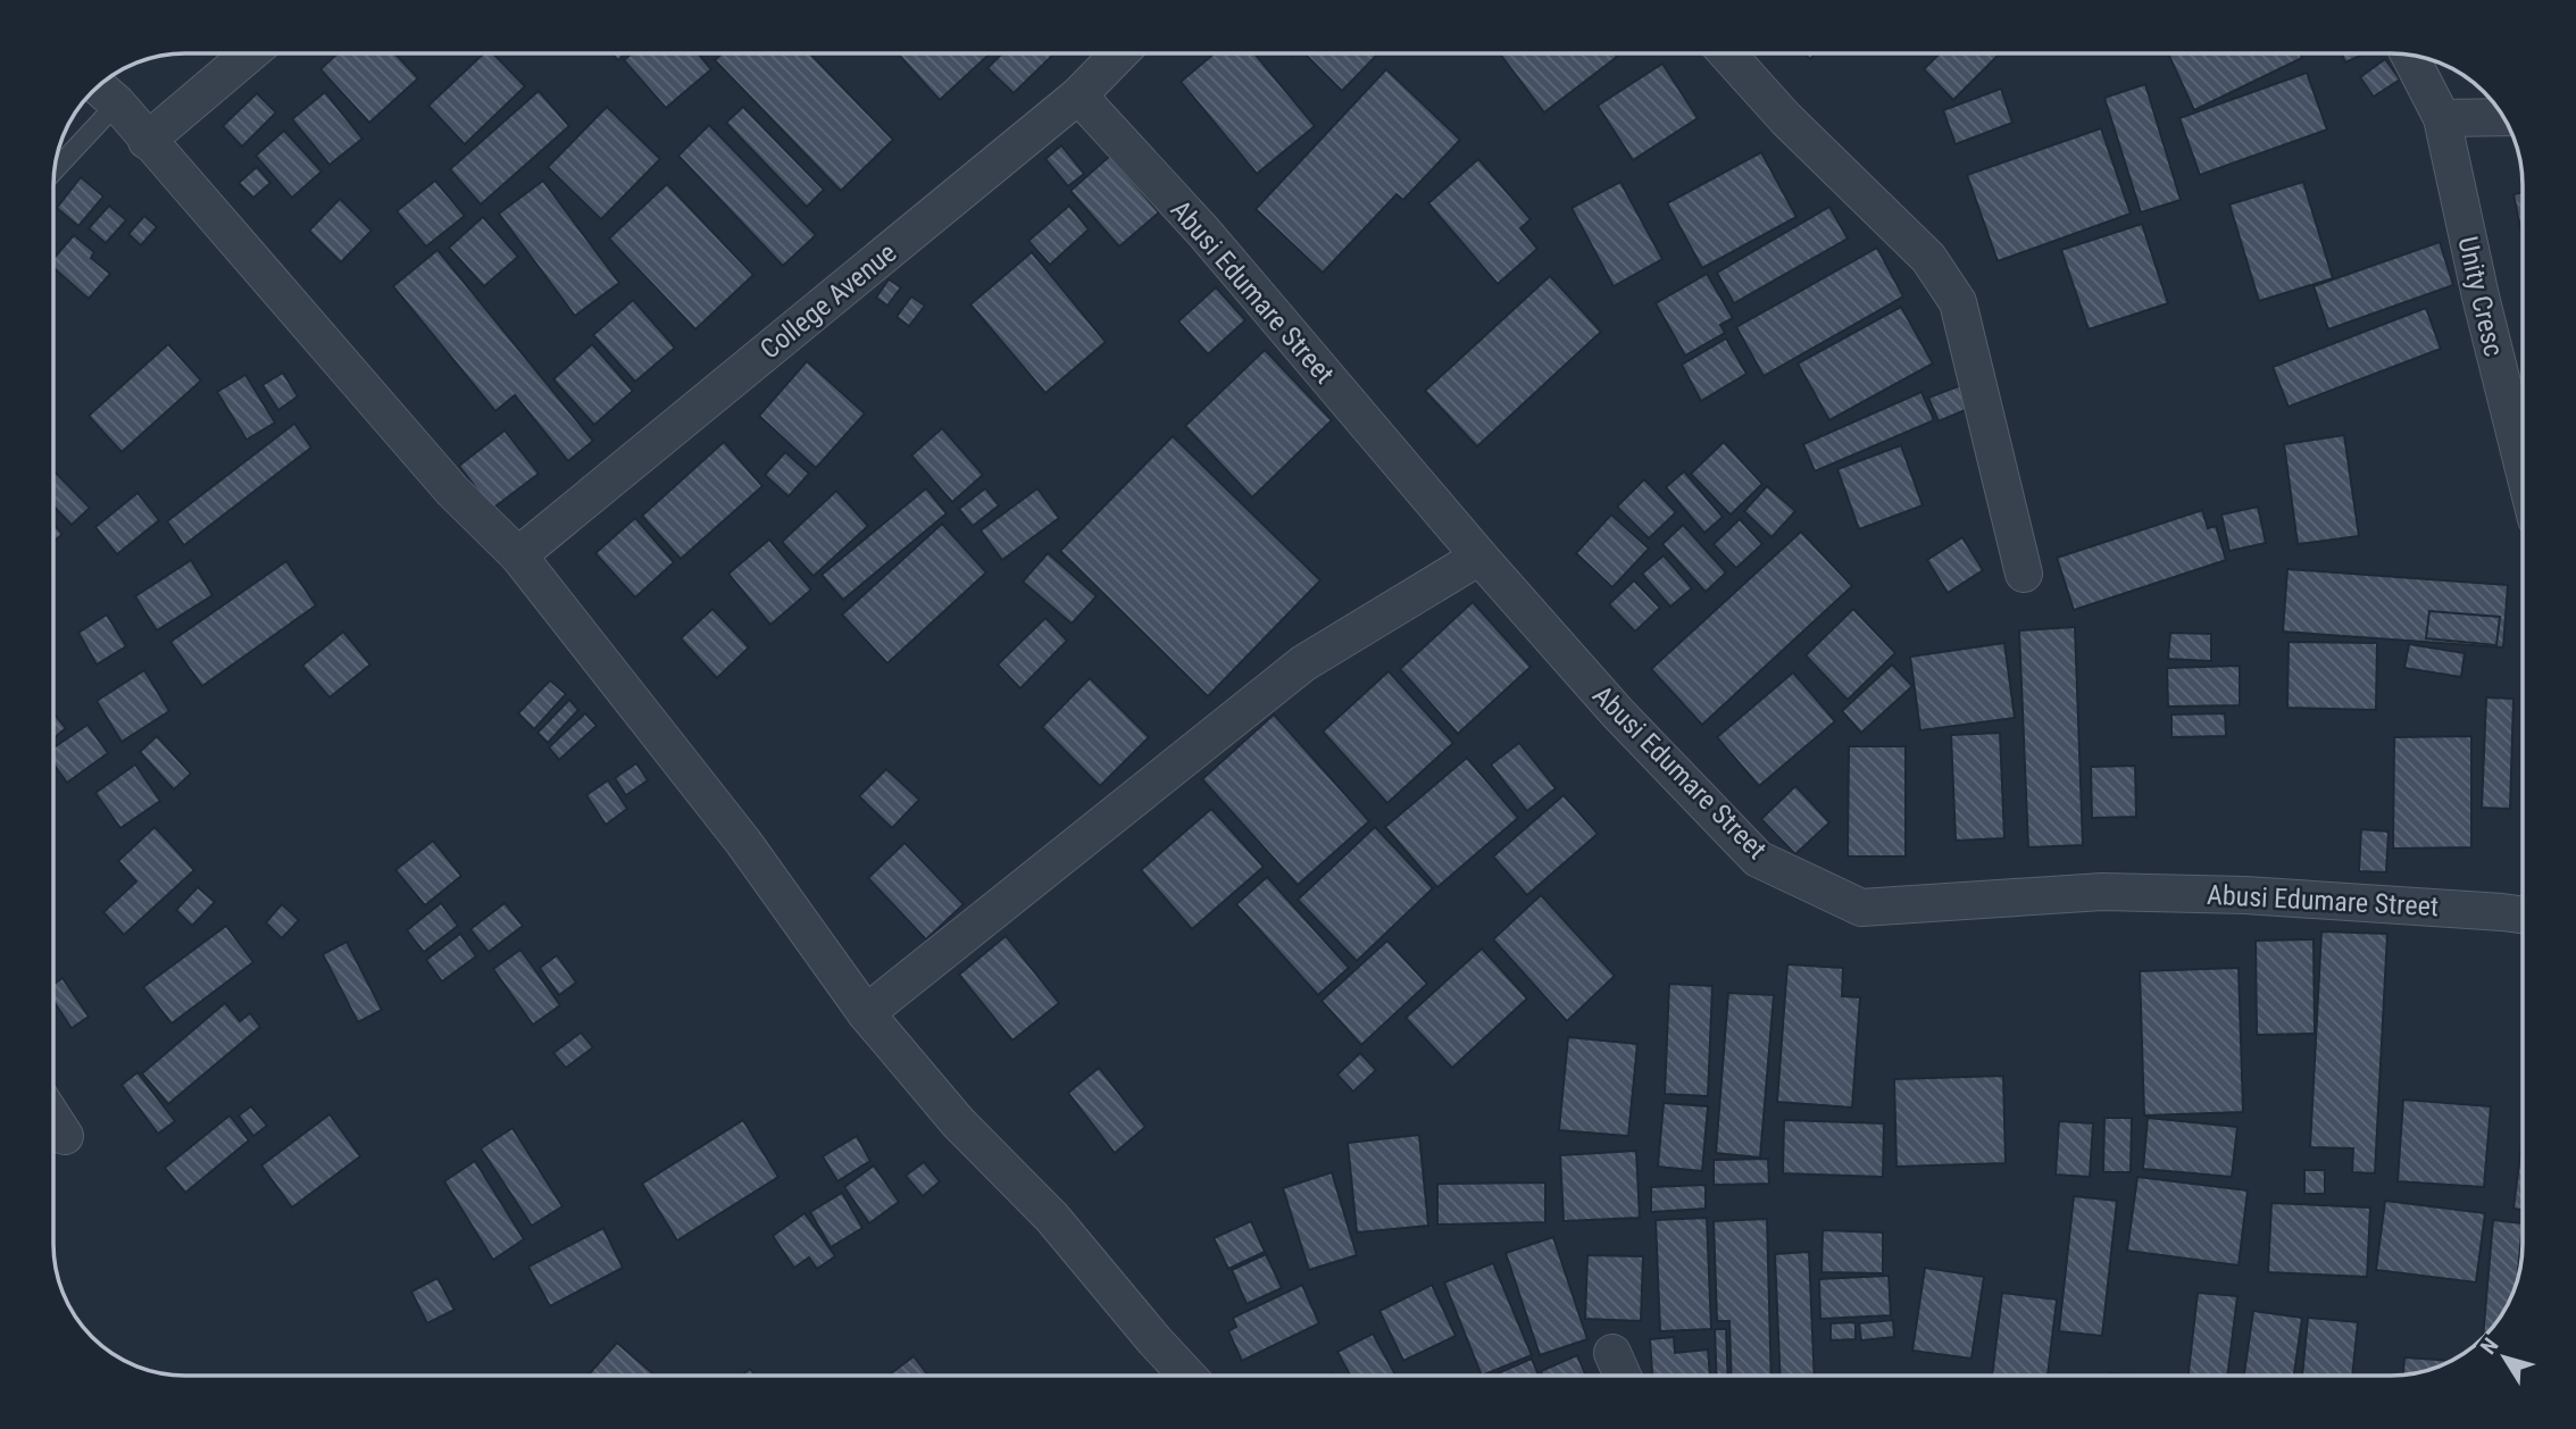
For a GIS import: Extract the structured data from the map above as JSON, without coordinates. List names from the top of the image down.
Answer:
{
  "streets": {
    "street": ["Abusi Edumare Street", "Unity Cresc", "College Avenue"]
  },
  "crossings": [
    ["Abusi Edumare Street", "College Avenue"]
  ],
  "north": "top left"
}
